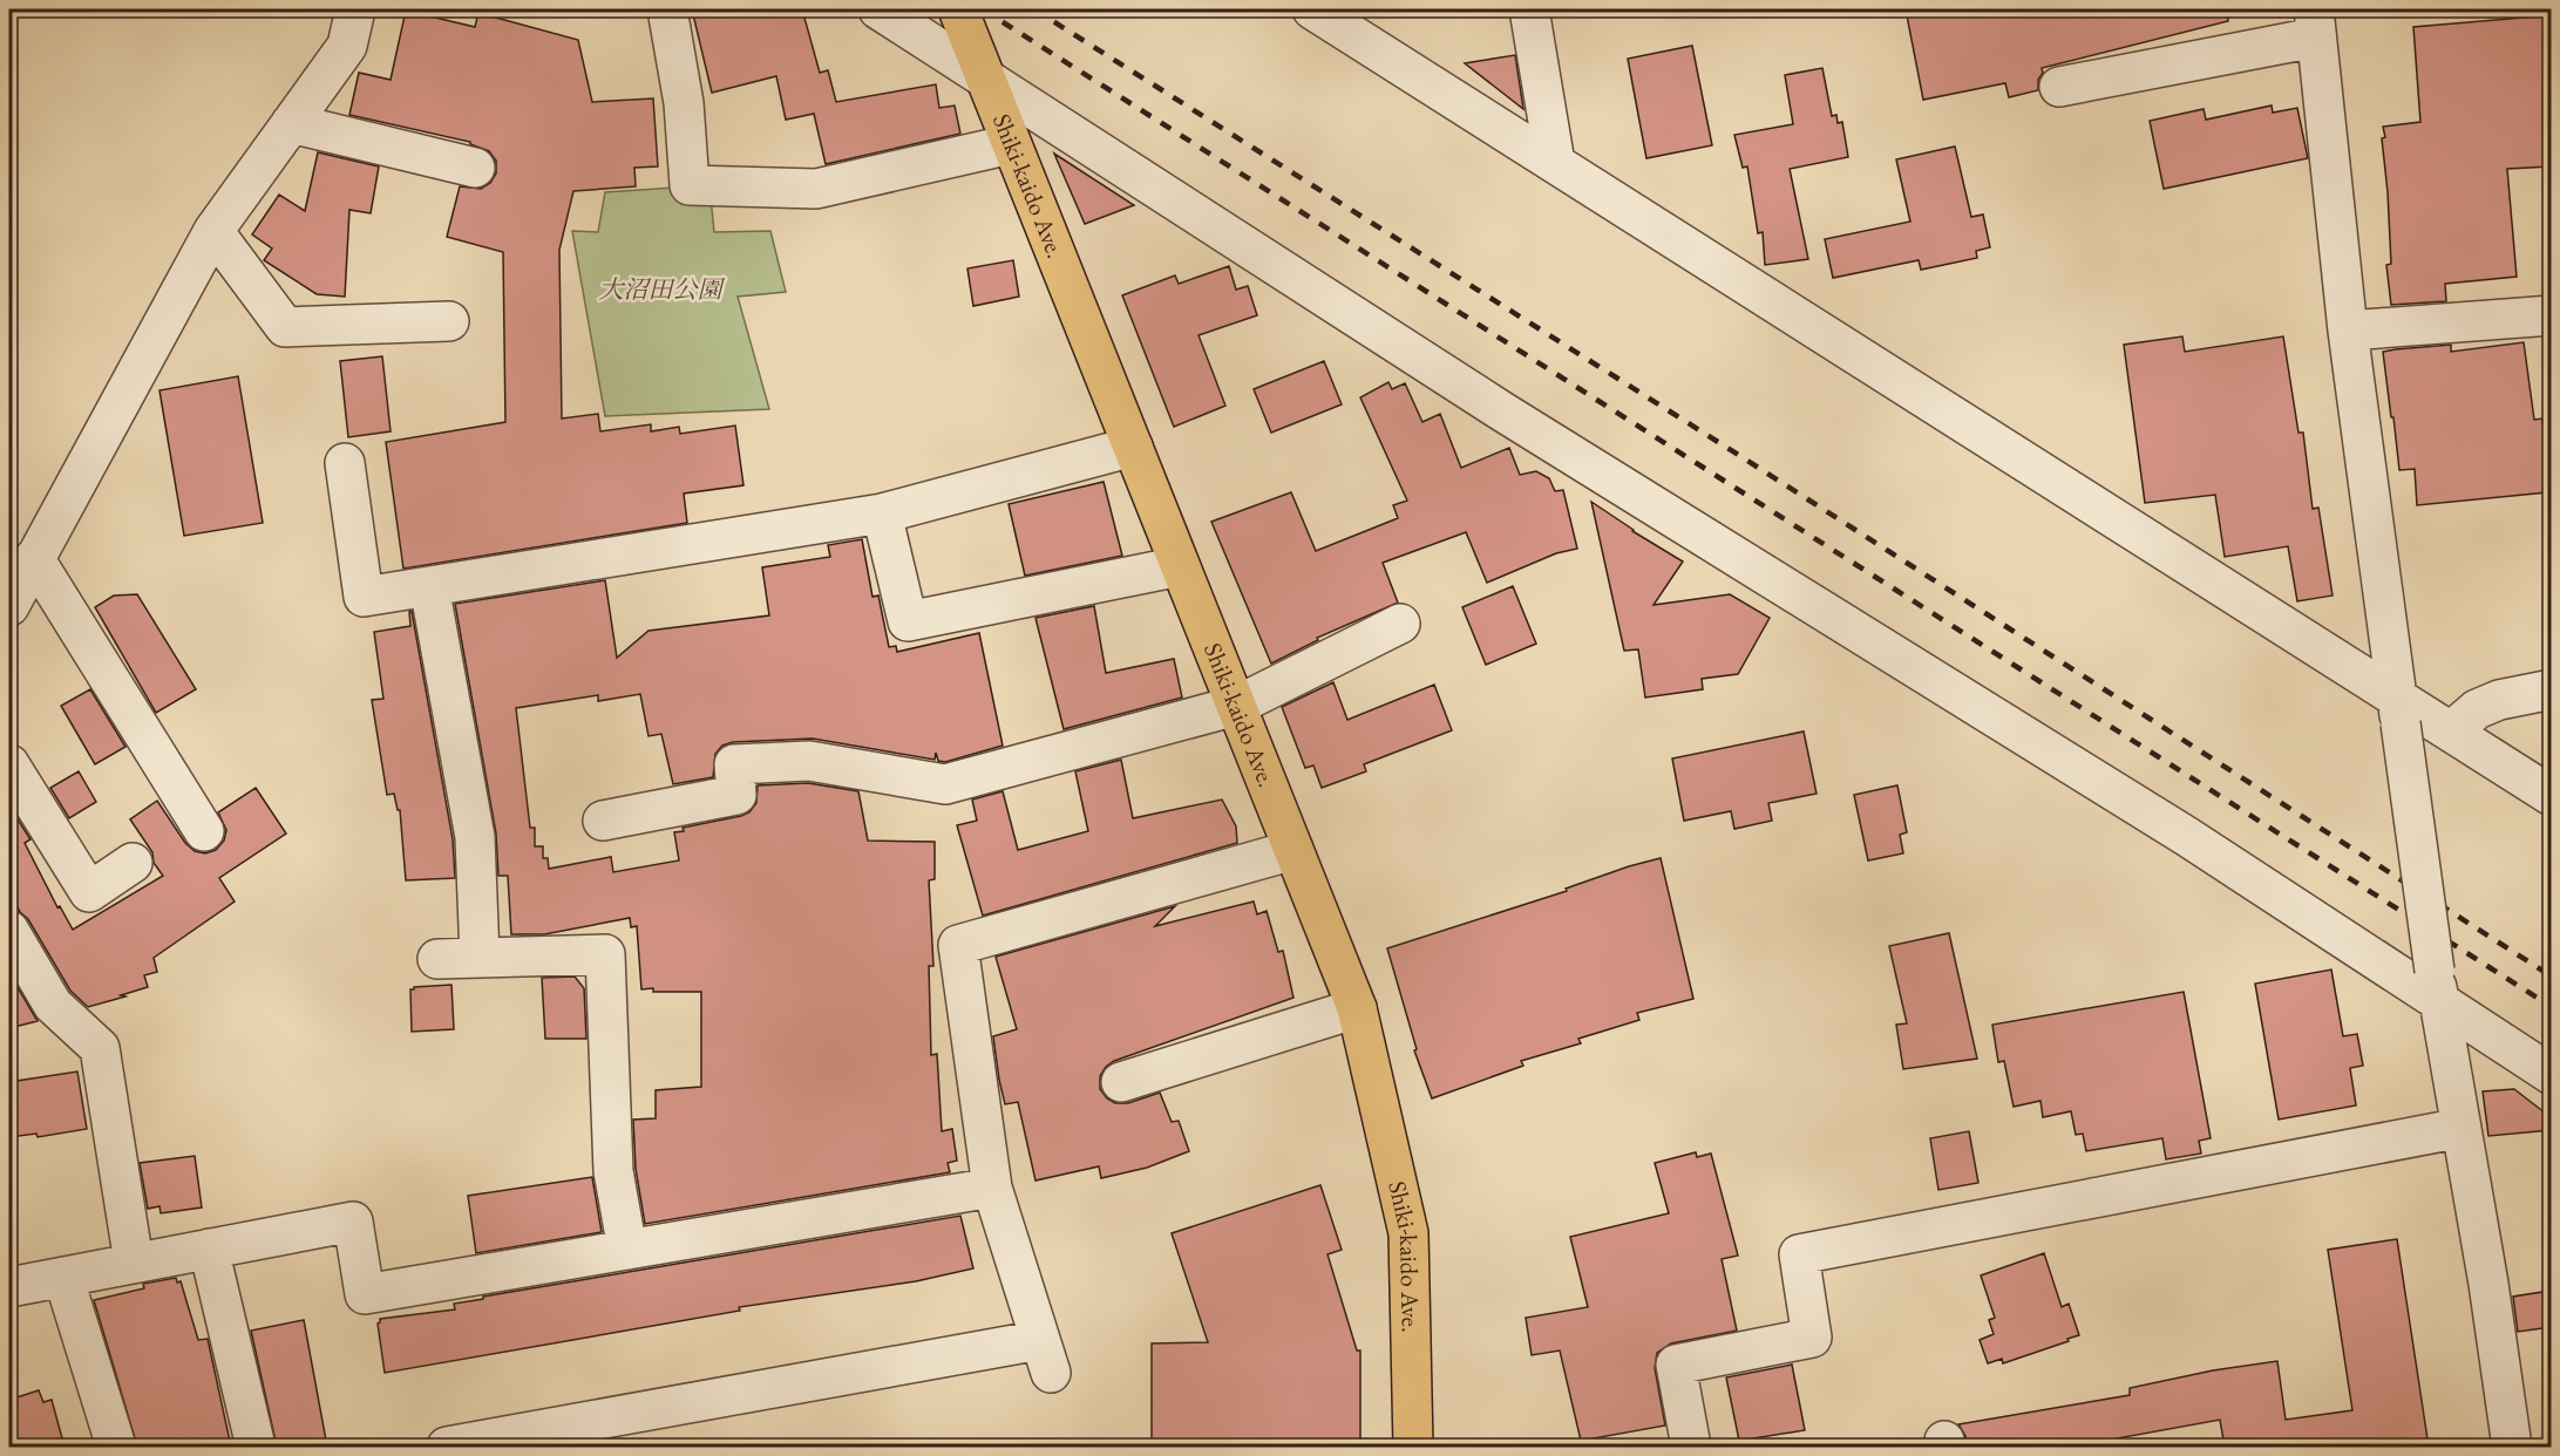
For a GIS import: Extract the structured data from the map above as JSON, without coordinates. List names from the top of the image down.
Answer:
{
  "streets": {
    "main road": ["Shiki-kaido Ave."]
  },
  "parks": ["大沼田公園"]
}
